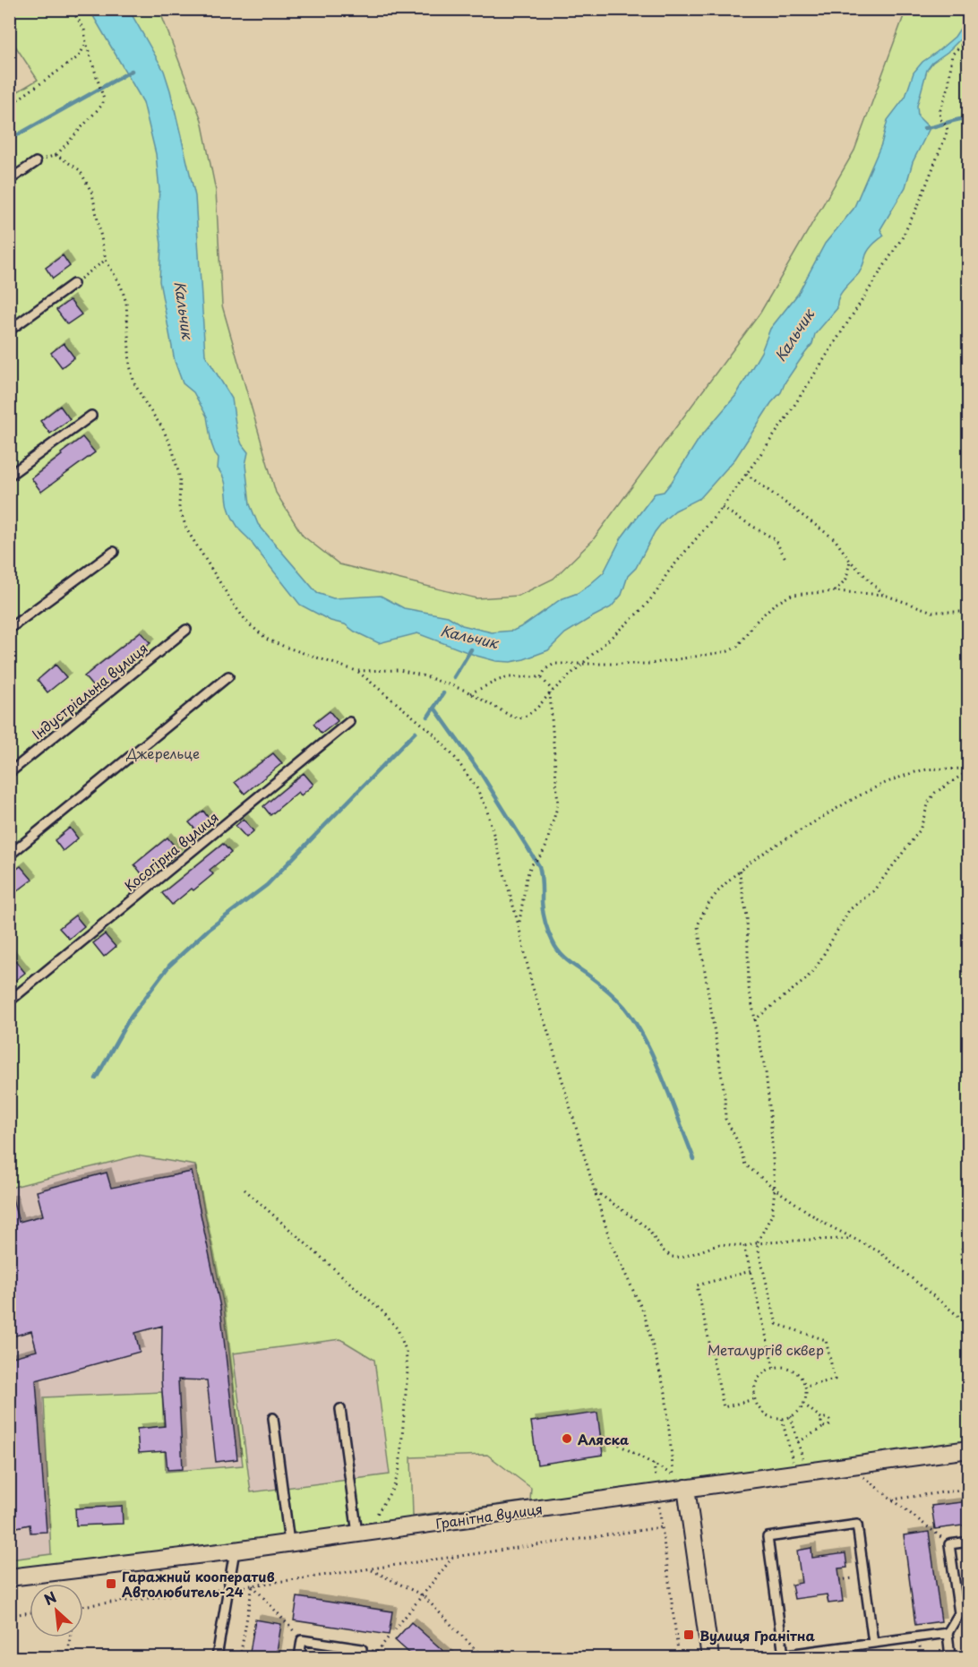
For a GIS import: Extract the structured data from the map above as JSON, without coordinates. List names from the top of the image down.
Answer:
{
  "streets": {
    "street": ["Гранітна вулиця"],
    "lane": ["Індустріальна вулиця", "Косогірна вулиця"]
  },
  "water": ["Кальчик"],
  "parks": ["Джерельце", "Металургів сквер"],
  "places": {
    "other": ["Аляска"],
    "transit": ["Гаражний кооператив Автолюбитель-24", "Вулиця Гранітна"]
  },
  "north": "top left"
}
